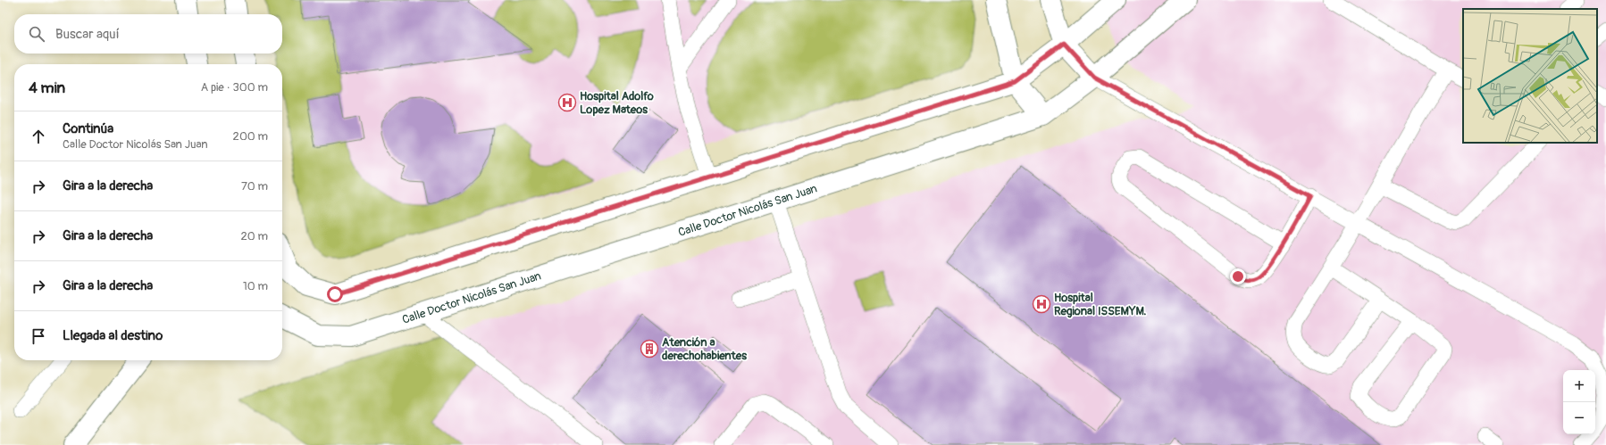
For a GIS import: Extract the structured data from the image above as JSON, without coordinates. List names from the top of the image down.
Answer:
{
  "streets": {
    "street": ["Calle Doctor Nicolás San Juan"]
  },
  "places": {
    "hospital": ["Hospital Adolfo Lopez Mateos", "Hospital Regional ISSEMYM."],
    "building": ["Atención a derechohabientes"]
  },
  "page": {
    "search": "Buscar aquí",
    "heading": ["4 min", "A pie · 300 m"],
    "list": [
      ["Continúa", "Calle Doctor Nicolás San Juan", "200 m"],
      ["Gira a la derecha", "70 m"],
      ["Gira a la derecha", "20 m"],
      ["Gira a la derecha", "10 m"],
      "Llegada al destino"
    ],
    "map_buttons": ["+", "−"]
  }
}
